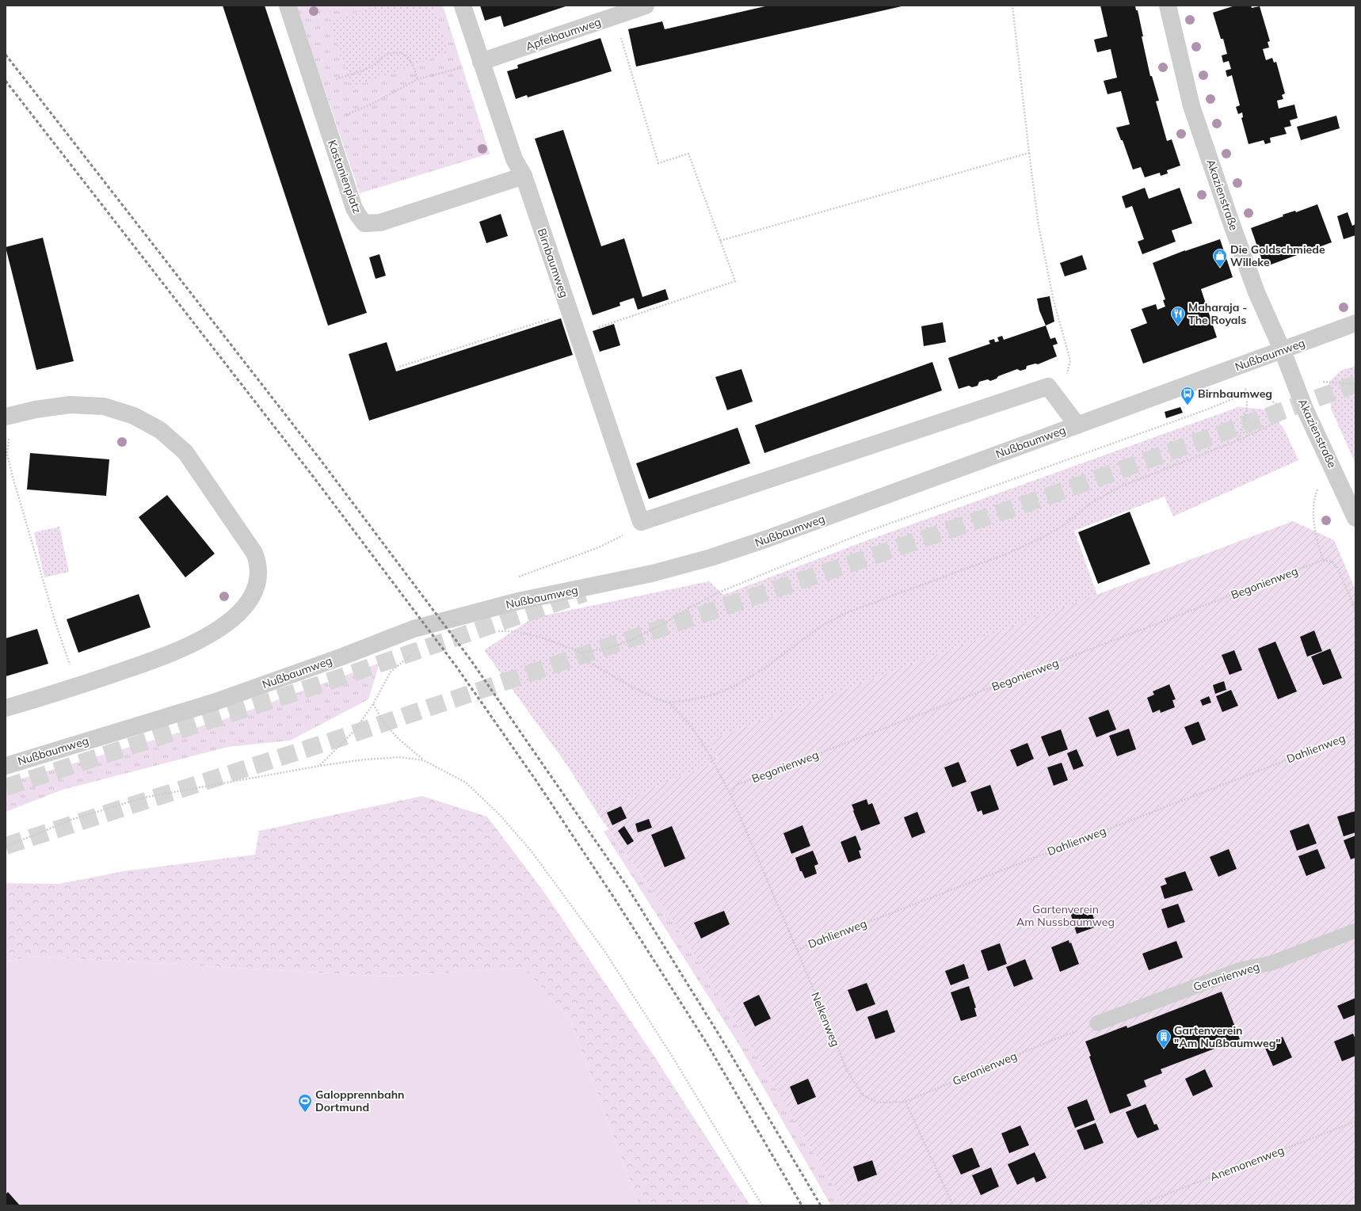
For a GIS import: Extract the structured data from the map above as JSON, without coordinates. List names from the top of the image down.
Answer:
{
  "streets": {
    "street": [
      "Apfelbaumweg",
      "Kastanienplatz",
      "Akazienstraße",
      "Birnbaumweg",
      "Nußbaumweg"
    ],
    "lane": ["Geranienweg"],
    "path": [
      "Begonienweg",
      "Dahlienweg",
      "Nelkenweg",
      "Anemonenweg"
    ]
  },
  "crossings": [
    ["Apfelbaumweg", "Birnbaumweg"],
    ["Kastanienplatz", "Birnbaumweg"],
    ["Akazienstraße", "Nußbaumweg"],
    ["Birnbaumweg", "Nußbaumweg"],
    ["Begonienweg", "Nelkenweg"],
    ["Dahlienweg", "Nelkenweg"],
    ["Geranienweg", "Nelkenweg"]
  ],
  "parks": ["Gartenverein Am Nussbaumweg"],
  "places": {
    "shop": ["Die Goldschmiede Willeke"],
    "restaurant": ["Maharaja - The Royals"],
    "bus stop": ["Birnbaumweg"],
    "building": ["Gartenverein \"Am Nußbaumweg\""],
    "sports": ["Galopprennbahn Dortmund"]
  }
}
